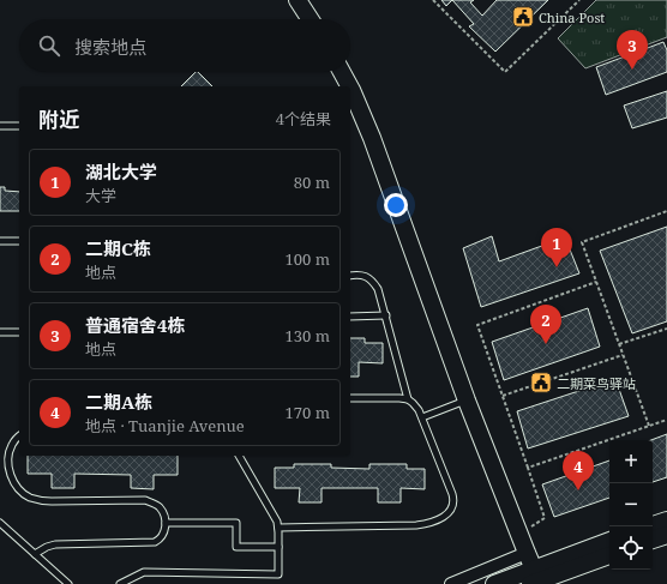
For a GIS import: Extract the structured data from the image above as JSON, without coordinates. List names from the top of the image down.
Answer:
{
  "places": {
    "public building": ["China Post", "二期菜鸟驿站"]
  },
  "page": {
    "search": "搜索地点",
    "pins": [
      "3",
      "1",
      "2",
      "4"
    ],
    "heading": ["附近", "4个结果"],
    "list": [
      {
        "mark": "1",
        "name": "湖北大学",
        "note": "大学",
        "value": "80 m"
      },
      {
        "mark": "2",
        "name": "二期C栋",
        "note": "地点",
        "value": "100 m"
      },
      {
        "mark": "3",
        "name": "普通宿舍4栋",
        "note": "地点",
        "value": "130 m"
      },
      {
        "mark": "4",
        "name": "二期A栋",
        "note": "地点 · Tuanjie Avenue",
        "value": "170 m"
      }
    ],
    "map_buttons": ["+", "−"]
  }
}
